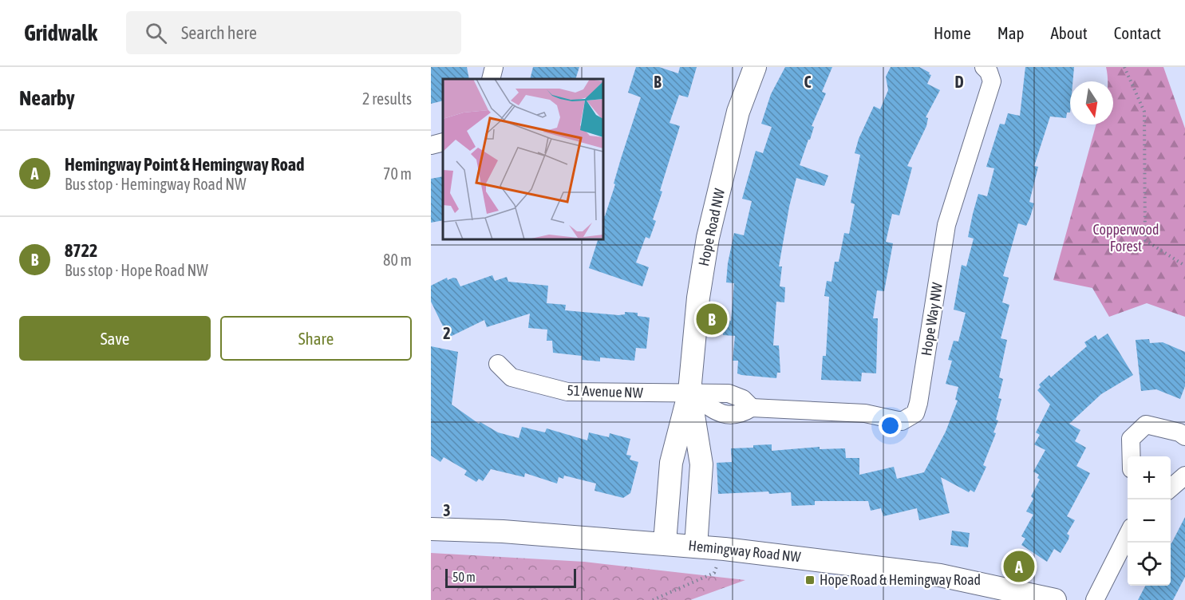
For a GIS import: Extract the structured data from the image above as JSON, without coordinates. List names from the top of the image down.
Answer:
{
  "streets": {
    "street": [
      "Hope Road NW",
      "Hope Way NW",
      "51 Avenue NW",
      "Hemingway Road NW"
    ]
  },
  "crossings": [
    ["Hope Road NW", "Hope Way NW"],
    ["Hope Road NW", "51 Avenue NW"],
    ["Hope Road NW", "Hemingway Road NW"],
    ["Hope Way NW", "51 Avenue NW"]
  ],
  "parks": ["Copperwood Forest"],
  "places": {
    "transit": ["Hope Road & Hemingway Road"]
  },
  "scale_bar": "50 m",
  "north": "bottom",
  "page": {
    "header": "Gridwalk",
    "search": "Search here",
    "nav": [
      "Home",
      "Map",
      "About",
      "Contact"
    ],
    "heading": ["Nearby", "2 results"],
    "list": [
      {
        "mark": "A",
        "name": "Hemingway Point & Hemingway Road",
        "note": "Bus stop · Hemingway Road NW",
        "value": "70 m"
      },
      {
        "mark": "B",
        "name": "8722",
        "note": "Bus stop · Hope Road NW",
        "value": "80 m"
      }
    ],
    "buttons": ["Save", "Share"],
    "pins": ["B", "A"],
    "map_buttons": ["+", "−"],
    "scale": "50 m"
  },
  "grid": {
    "columns": ["B", "C", "D"],
    "rows": ["2", "3"]
  }
}
